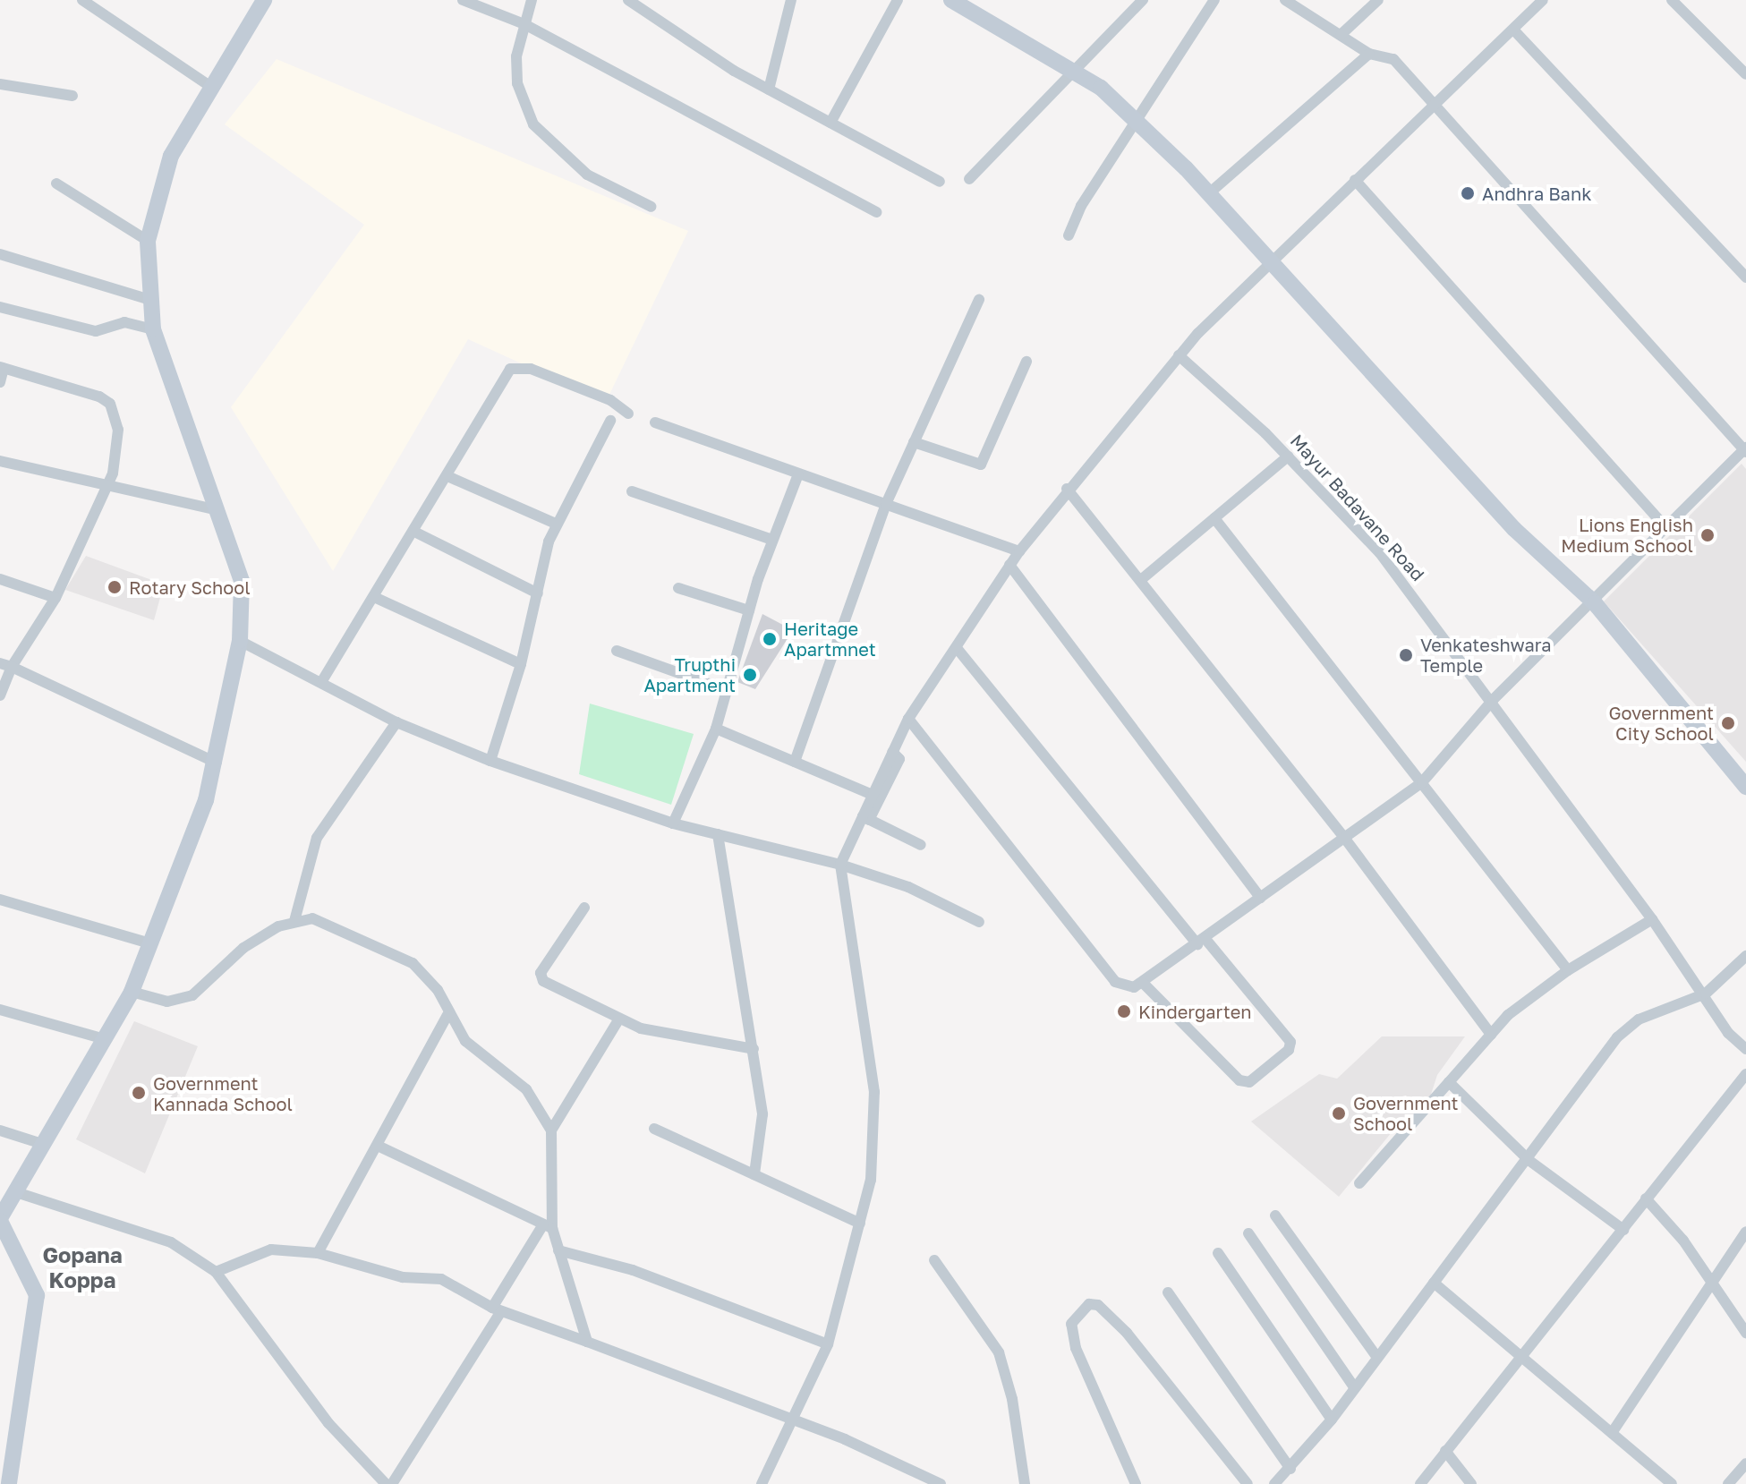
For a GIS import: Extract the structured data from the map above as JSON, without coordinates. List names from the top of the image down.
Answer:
{
  "streets": {
    "street": ["Mayur Badavane Road"]
  },
  "districts": ["Gopana Koppa"],
  "places": [
    "Andhra Bank",
    "Lions English Medium School",
    "Rotary School",
    "Heritage Apartmnet",
    "Venkateshwara Temple",
    "Trupthi Apartment",
    "Government City School",
    "Kindergarten",
    "Government Kannada School",
    "Government School"
  ]
}
